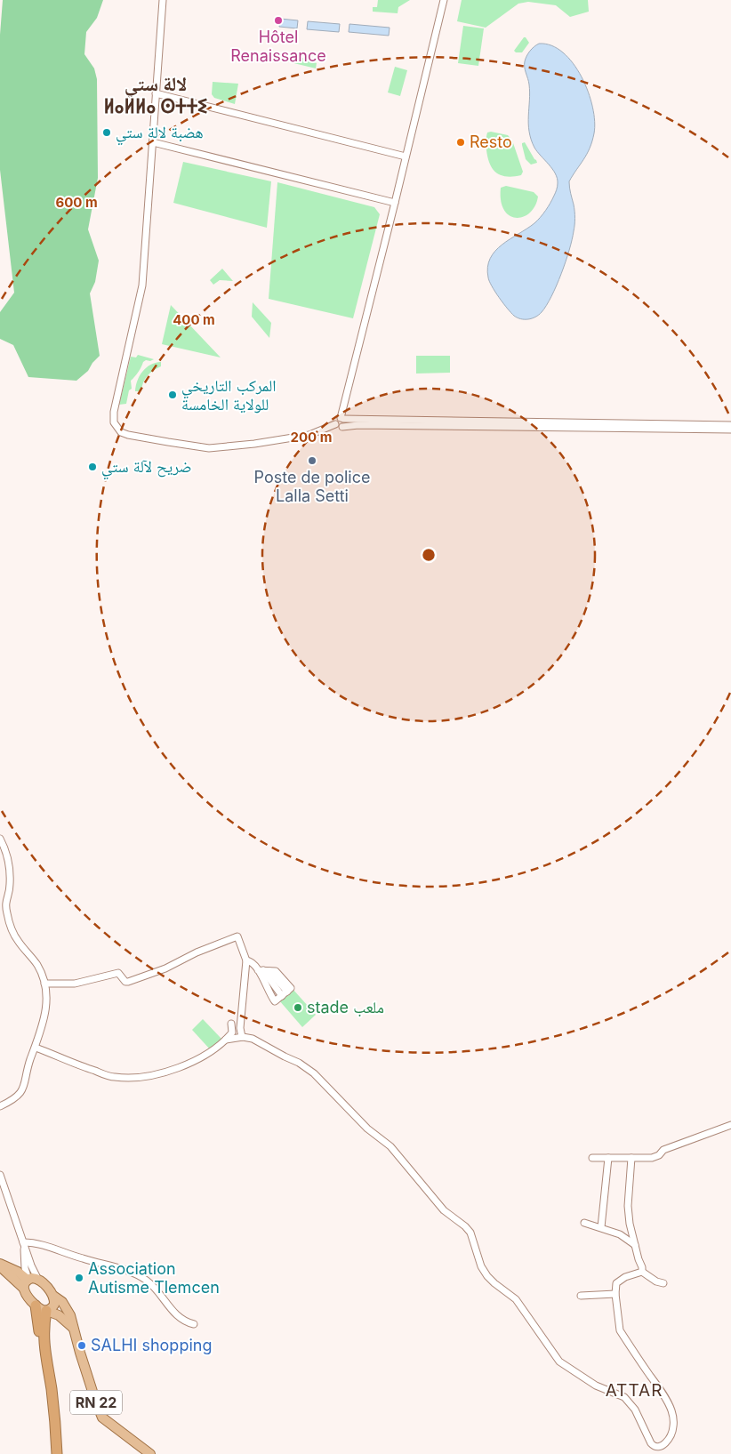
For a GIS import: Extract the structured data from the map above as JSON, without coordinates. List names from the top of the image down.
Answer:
{
  "streets": {
    "main road": ["RN 22"]
  },
  "districts": ["لالة ستي ⵍⴰⵍⵍⴰ ⵙⵜⵜⵉ", "ATTAR"],
  "places": [
    "Hôtel Renaissance",
    "هضبة لالة ستي",
    "Resto",
    "المركب التاريخي للولاية الخامسة",
    "Poste de police Lalla Setti",
    "ضريح لآلة ستي",
    "stade ملعب",
    "Association Autisme Tlemcen",
    "SALHI shopping"
  ],
  "rings": ["600 m", "400 m", "200 m"]
}
